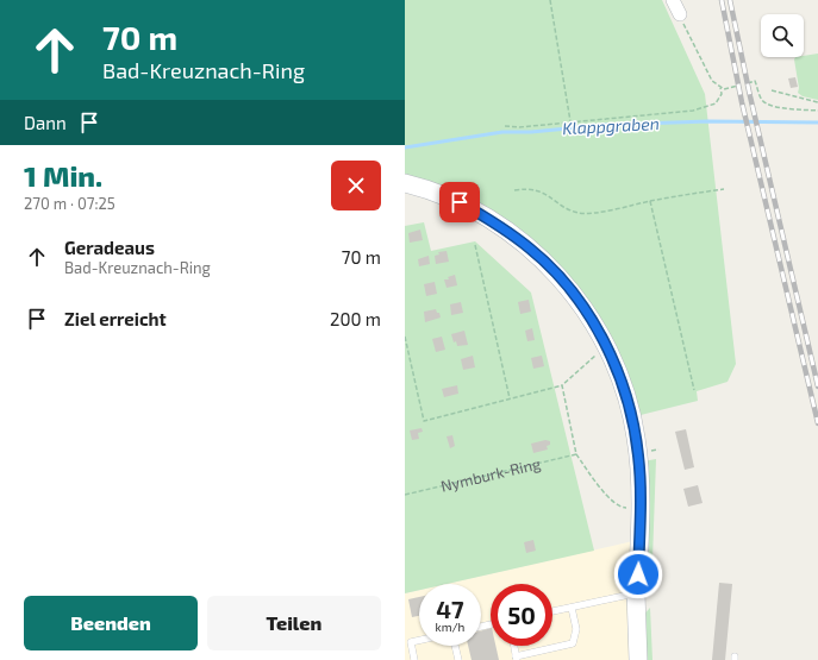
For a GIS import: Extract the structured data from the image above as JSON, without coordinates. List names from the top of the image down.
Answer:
{
  "streets": {
    "path": ["Nymburk-Ring"]
  },
  "water": ["Klappgraben"],
  "page": {
    "turn": ["70 m", "Bad-Kreuznach-Ring"],
    "then": "Dann",
    "heading": ["1 Min.", "270 m · 07:25"],
    "list": [
      {
        "name": "Geradeaus",
        "note": "Bad-Kreuznach-Ring",
        "value": "70 m"
      },
      {
        "name": "Ziel erreicht",
        "value": "200 m"
      }
    ],
    "speed": "47 km/h",
    "limit": "50",
    "buttons": ["Beenden", "Teilen"]
  }
}
